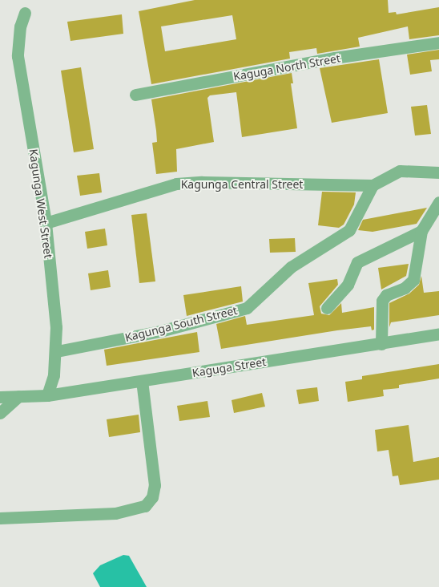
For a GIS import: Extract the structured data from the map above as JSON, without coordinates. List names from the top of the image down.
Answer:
{
  "streets": {
    "street": [
      "Kaguga North Street",
      "Kagunga Central Street",
      "Kagunga West Street",
      "Kagunga South Street",
      "Kaguga Street"
    ]
  },
  "crossings": [
    ["Kagunga Central Street", "Kagunga West Street"],
    ["Kagunga Central Street", "Kagunga South Street"],
    ["Kagunga West Street", "Kagunga South Street"],
    ["Kagunga West Street", "Kaguga Street"]
  ]
}
